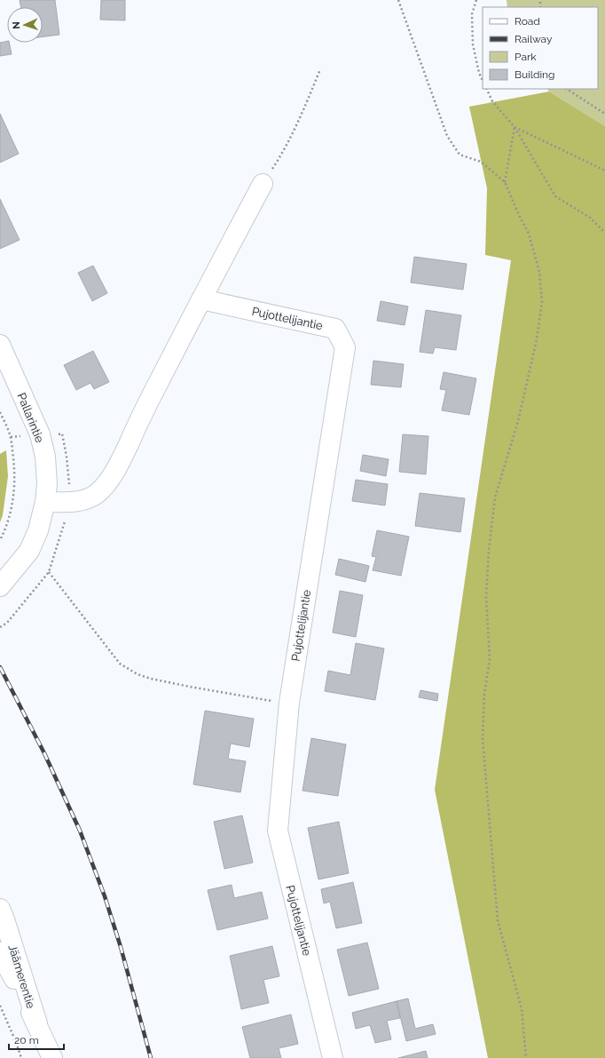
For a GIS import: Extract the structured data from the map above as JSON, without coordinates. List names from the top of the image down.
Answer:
{
  "streets": {
    "street": ["Pujottelijantie", "Pallarintie", "Jäämerentie"]
  },
  "legend": [
    "Road",
    "Railway",
    "Park",
    "Building"
  ],
  "scale_bar": "20 m",
  "north": "left"
}
